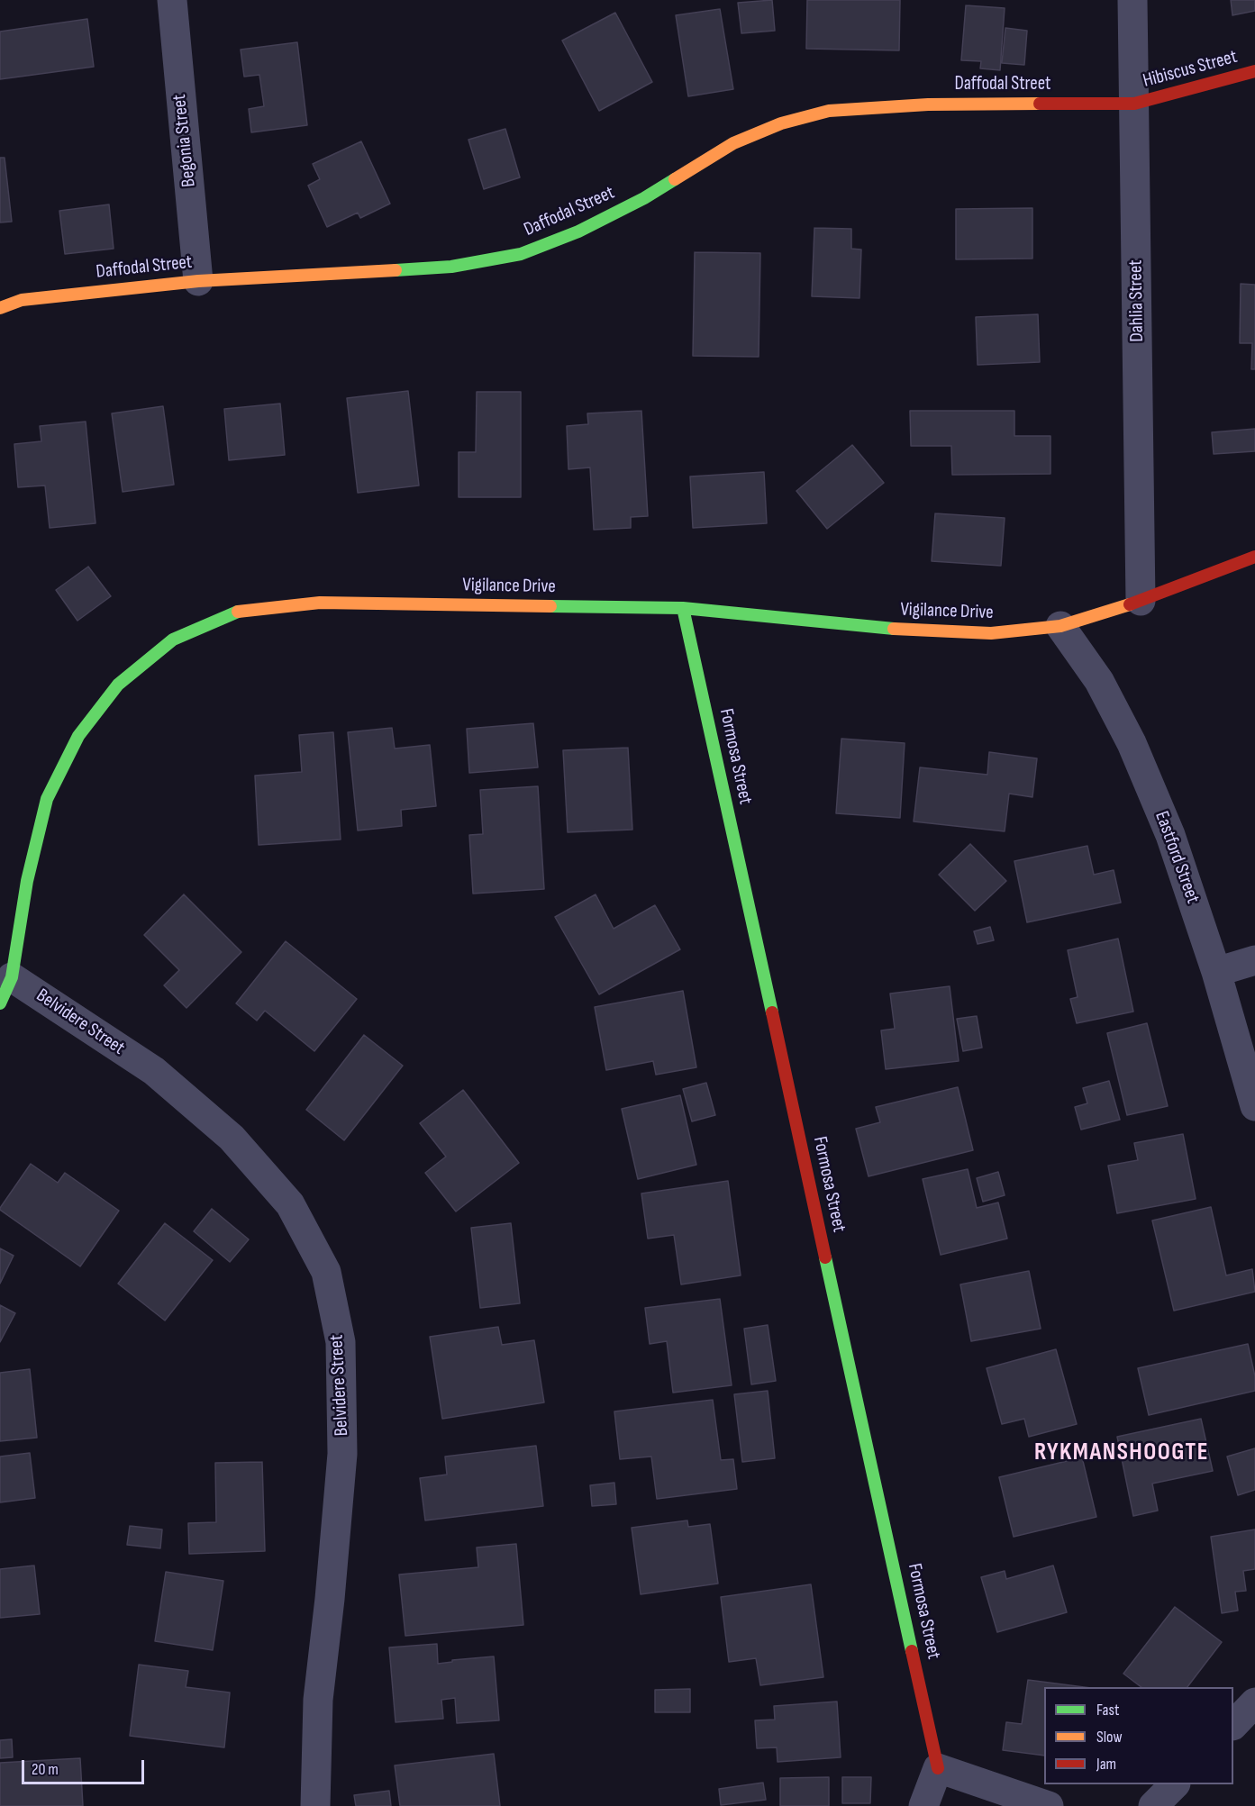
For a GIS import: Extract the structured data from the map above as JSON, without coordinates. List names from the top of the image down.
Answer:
{
  "streets": {
    "street": [
      "Hibiscus Street",
      "Daffodal Street",
      "Begonia Street",
      "Dahlia Street",
      "Vigilance Drive",
      "Formosa Street",
      "Eastford Street",
      "Belvidere Street"
    ]
  },
  "crossings": [
    ["Hibiscus Street", "Daffodal Street"],
    ["Hibiscus Street", "Dahlia Street"],
    ["Daffodal Street", "Begonia Street"],
    ["Daffodal Street", "Dahlia Street"],
    ["Dahlia Street", "Vigilance Drive"],
    ["Vigilance Drive", "Formosa Street"],
    ["Vigilance Drive", "Eastford Street"],
    ["Vigilance Drive", "Belvidere Street"]
  ],
  "districts": ["RYKMANSHOOGTE"],
  "legend": ["Fast", "Slow", "Jam"],
  "scale_bar": "20 m"
}
